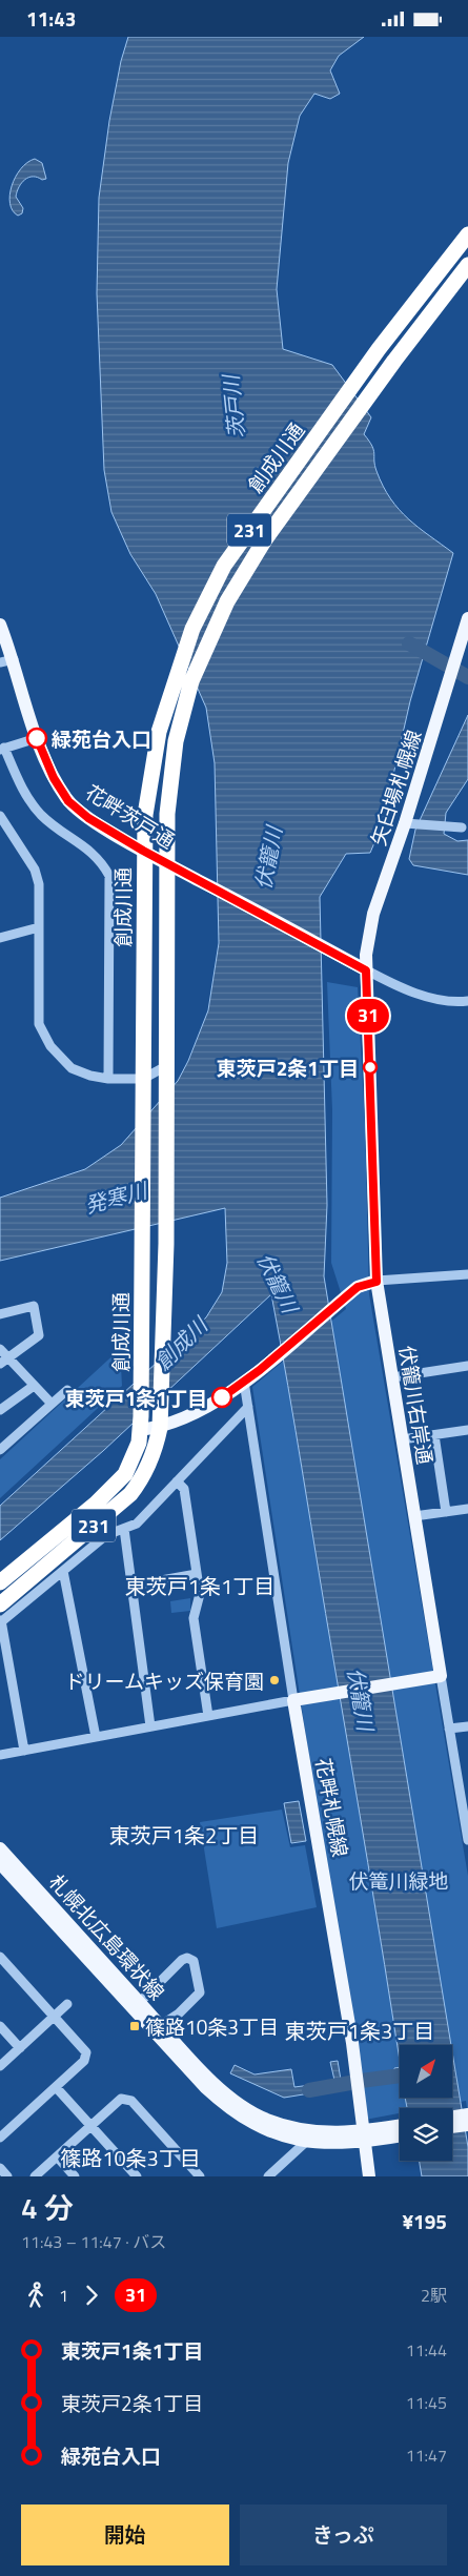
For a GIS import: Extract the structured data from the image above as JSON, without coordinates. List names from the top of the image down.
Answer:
{
  "streets": {
    "highway": ["創成川通", "231"],
    "main road": [
      "矢臼場札幌線",
      "花畔茨戸通",
      "伏籠川右岸通",
      "花畔札幌線",
      "札幌北広島環状線"
    ]
  },
  "crossings": [
    ["創成川通", "花畔茨戸通"],
    ["矢臼場札幌線", "花畔茨戸通"],
    ["矢臼場札幌線", "伏籠川右岸通"],
    ["花畔茨戸通", "伏籠川右岸通"],
    ["花畔札幌線", "札幌北広島環状線"]
  ],
  "districts": [
    "東茨戸1条1丁目",
    "東茨戸1条2丁目",
    "東茨戸1条3丁目",
    "篠路10条3丁目"
  ],
  "water": [
    "茨戸川",
    "伏籠川",
    "発寒川",
    "創成川"
  ],
  "parks": ["伏篭川緑地"],
  "places": {
    "other": [
      "緑苑台入口",
      "東茨戸2条1丁目",
      "東茨戸1条1丁目",
      "ドリームキッズ保育園"
    ],
    "transit": ["篠路10条3丁目"]
  },
  "lines": ["bus line 31"],
  "north": "top right",
  "page": {
    "status": "11:43",
    "on_map": "31",
    "heading": ["4 分", "11:43 – 11:47 · バス", "¥195"],
    "legs": ["1", "31", "2駅"],
    "list": [
      {
        "name": "東茨戸1条1丁目",
        "value": "11:44"
      },
      {
        "name": "東茨戸2条1丁目",
        "value": "11:45"
      },
      {
        "name": "緑苑台入口",
        "value": "11:47"
      }
    ],
    "buttons": ["開始", "きっぷ"]
  }
}
